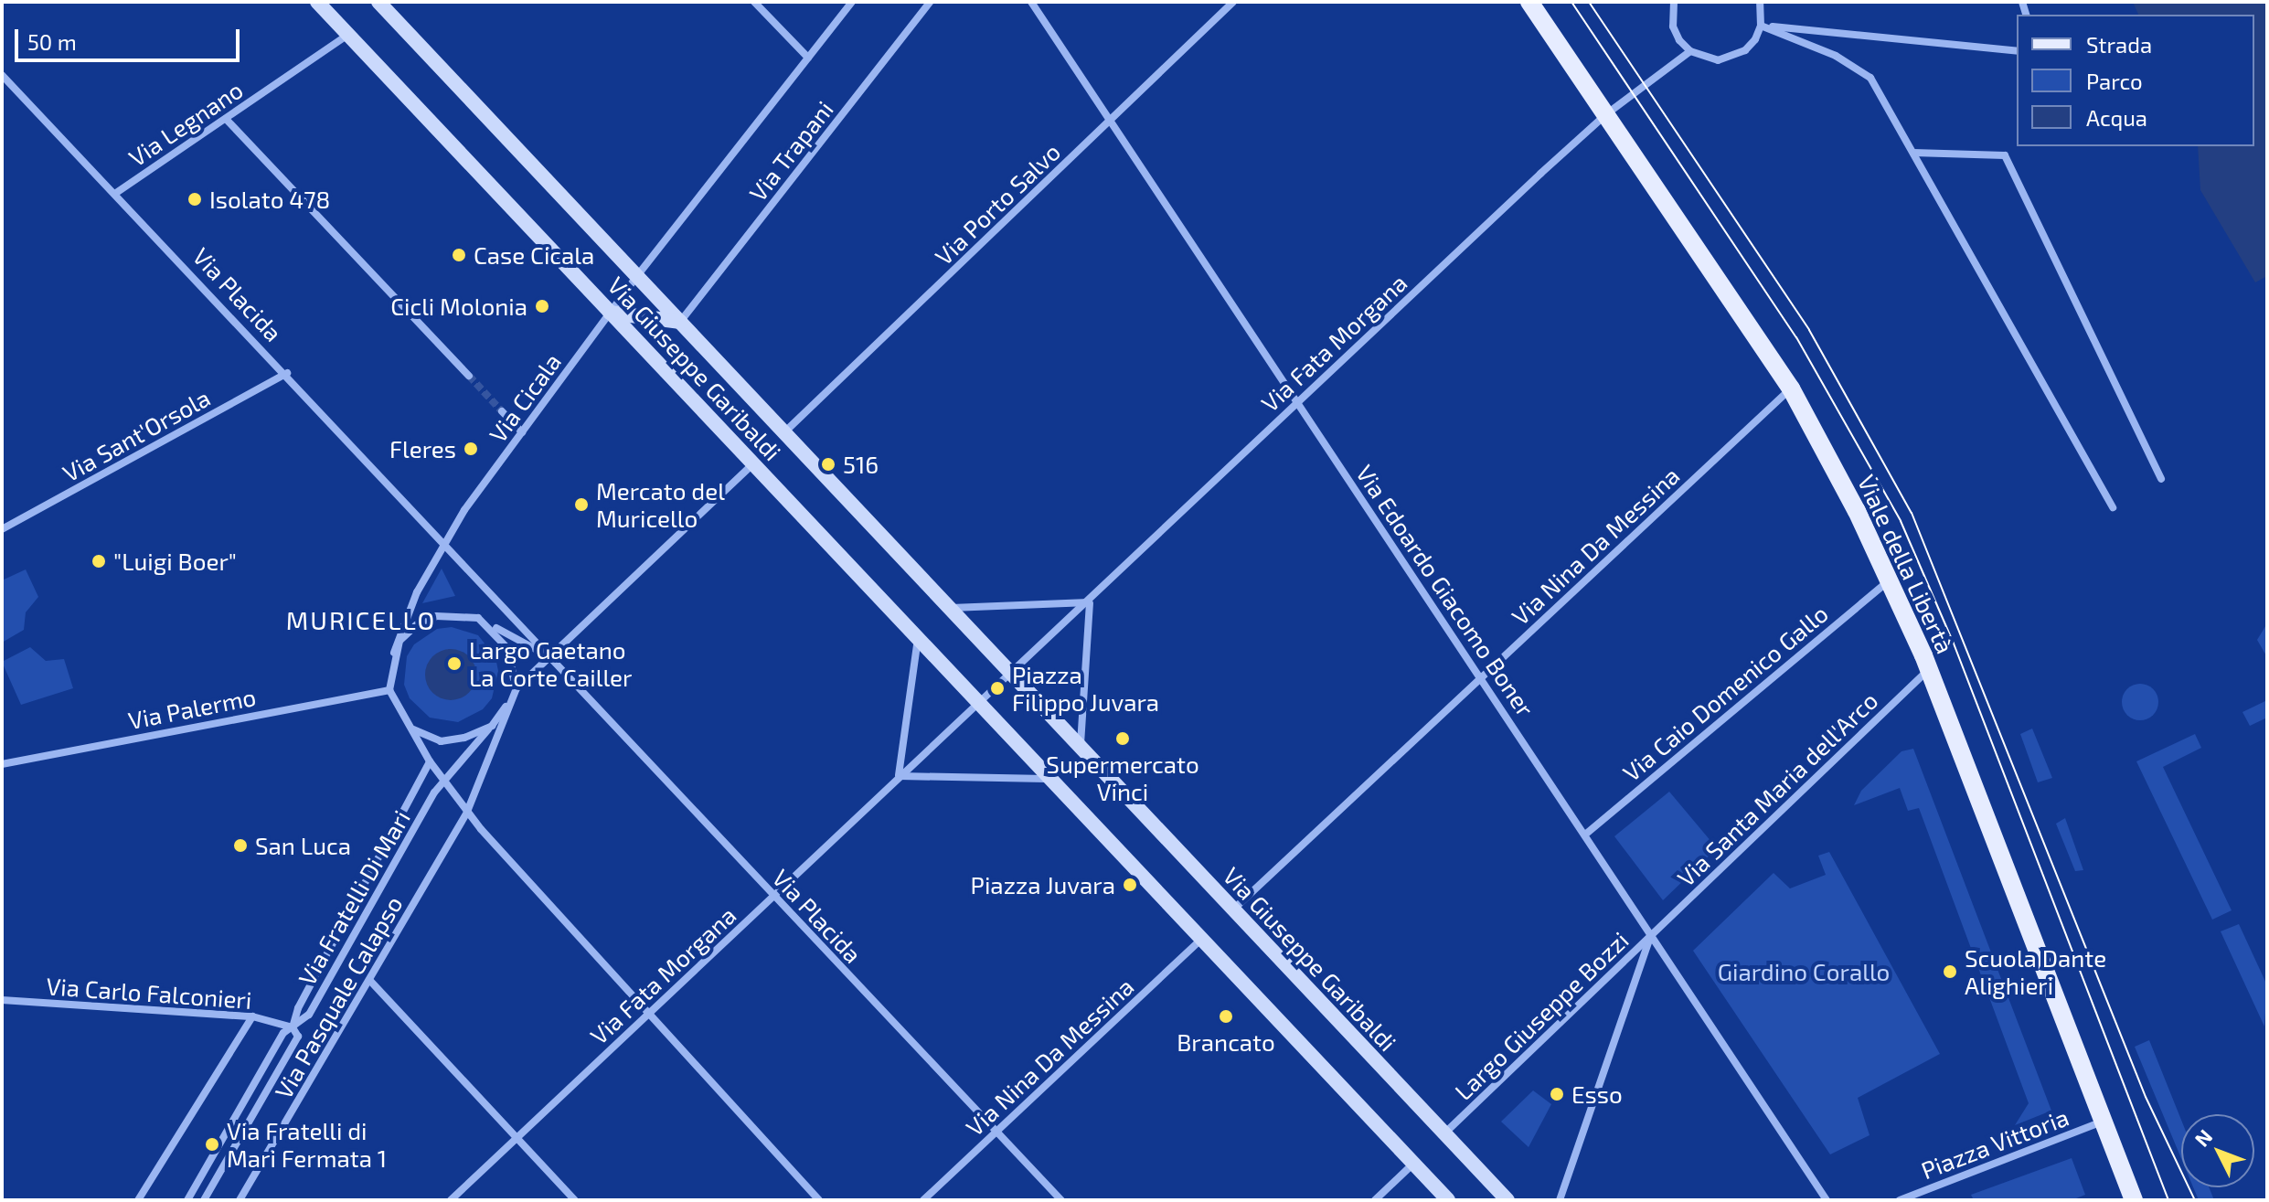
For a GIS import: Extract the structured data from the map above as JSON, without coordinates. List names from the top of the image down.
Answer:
{
  "streets": {
    "main road": ["Via Giuseppe Garibaldi", "Viale della Libertà"],
    "street": [
      "Via Legnano",
      "Via Trapani",
      "Via Porto Salvo",
      "Via Placida",
      "Via Fata Morgana",
      "Via Cicala",
      "Via Sant'Orsola",
      "Via Nina Da Messina",
      "Via Edoardo Giacomo Boner",
      "Via Caio Domenico Gallo",
      "Via Palermo",
      "Via Santa Maria dell'Arco",
      "Via Fratelli Di Mari",
      "Via Carlo Falconieri",
      "Via Pasquale Calapso",
      "Largo Giuseppe Bozzi",
      "Piazza Vittoria"
    ]
  },
  "crossings": [
    ["Via Legnano", "Via Placida"],
    ["Via Legnano", "Via Giuseppe Garibaldi"],
    ["Via Trapani", "Via Giuseppe Garibaldi"],
    ["Via Trapani", "Via Cicala"],
    ["Via Porto Salvo", "Via Giuseppe Garibaldi"],
    ["Via Porto Salvo", "Via Edoardo Giacomo Boner"],
    ["Via Placida", "Via Fata Morgana"],
    ["Via Placida", "Via Cicala"],
    ["Via Placida", "Via Sant'Orsola"],
    ["Via Placida", "Via Nina Da Messina"],
    ["Via Fata Morgana", "Via Giuseppe Garibaldi"],
    ["Via Fata Morgana", "Viale della Libertà"],
    ["Via Fata Morgana", "Via Edoardo Giacomo Boner"],
    ["Via Giuseppe Garibaldi", "Via Cicala"],
    ["Via Giuseppe Garibaldi", "Via Nina Da Messina"],
    ["Via Giuseppe Garibaldi", "Largo Giuseppe Bozzi"],
    ["Via Cicala", "Via Palermo"],
    ["Via Cicala", "Via Fratelli Di Mari"],
    ["Via Cicala", "Via Pasquale Calapso"],
    ["Via Nina Da Messina", "Viale della Libertà"],
    ["Via Nina Da Messina", "Via Edoardo Giacomo Boner"],
    ["Viale della Libertà", "Via Caio Domenico Gallo"],
    ["Viale della Libertà", "Via Santa Maria dell'Arco"],
    ["Viale della Libertà", "Piazza Vittoria"],
    ["Via Edoardo Giacomo Boner", "Via Caio Domenico Gallo"],
    ["Via Edoardo Giacomo Boner", "Via Santa Maria dell'Arco"],
    ["Via Edoardo Giacomo Boner", "Largo Giuseppe Bozzi"],
    ["Via Palermo", "Via Fratelli Di Mari"],
    ["Via Palermo", "Via Pasquale Calapso"],
    ["Via Santa Maria dell'Arco", "Largo Giuseppe Bozzi"],
    ["Via Fratelli Di Mari", "Via Carlo Falconieri"],
    ["Via Fratelli Di Mari", "Via Pasquale Calapso"]
  ],
  "districts": ["MURICELLO"],
  "parks": ["Giardino Corallo"],
  "places": [
    "Isolato 478",
    "Case Cicala",
    "Cicli Molonia",
    "Fleres",
    "516",
    "Mercato del Muricello",
    "\"Luigi Boer\"",
    "Largo Gaetano La Corte Cailler",
    "Piazza Filippo Juvara",
    "Supermercato Vinci",
    "San Luca",
    "Piazza Juvara",
    "Scuola Dante Alighieri",
    "Brancato",
    "Esso",
    "Via Fratelli di Mari Fermata 1"
  ],
  "legend": ["Strada", "Parco", "Acqua"],
  "scale_bar": "50 m",
  "north": "top left"
}
